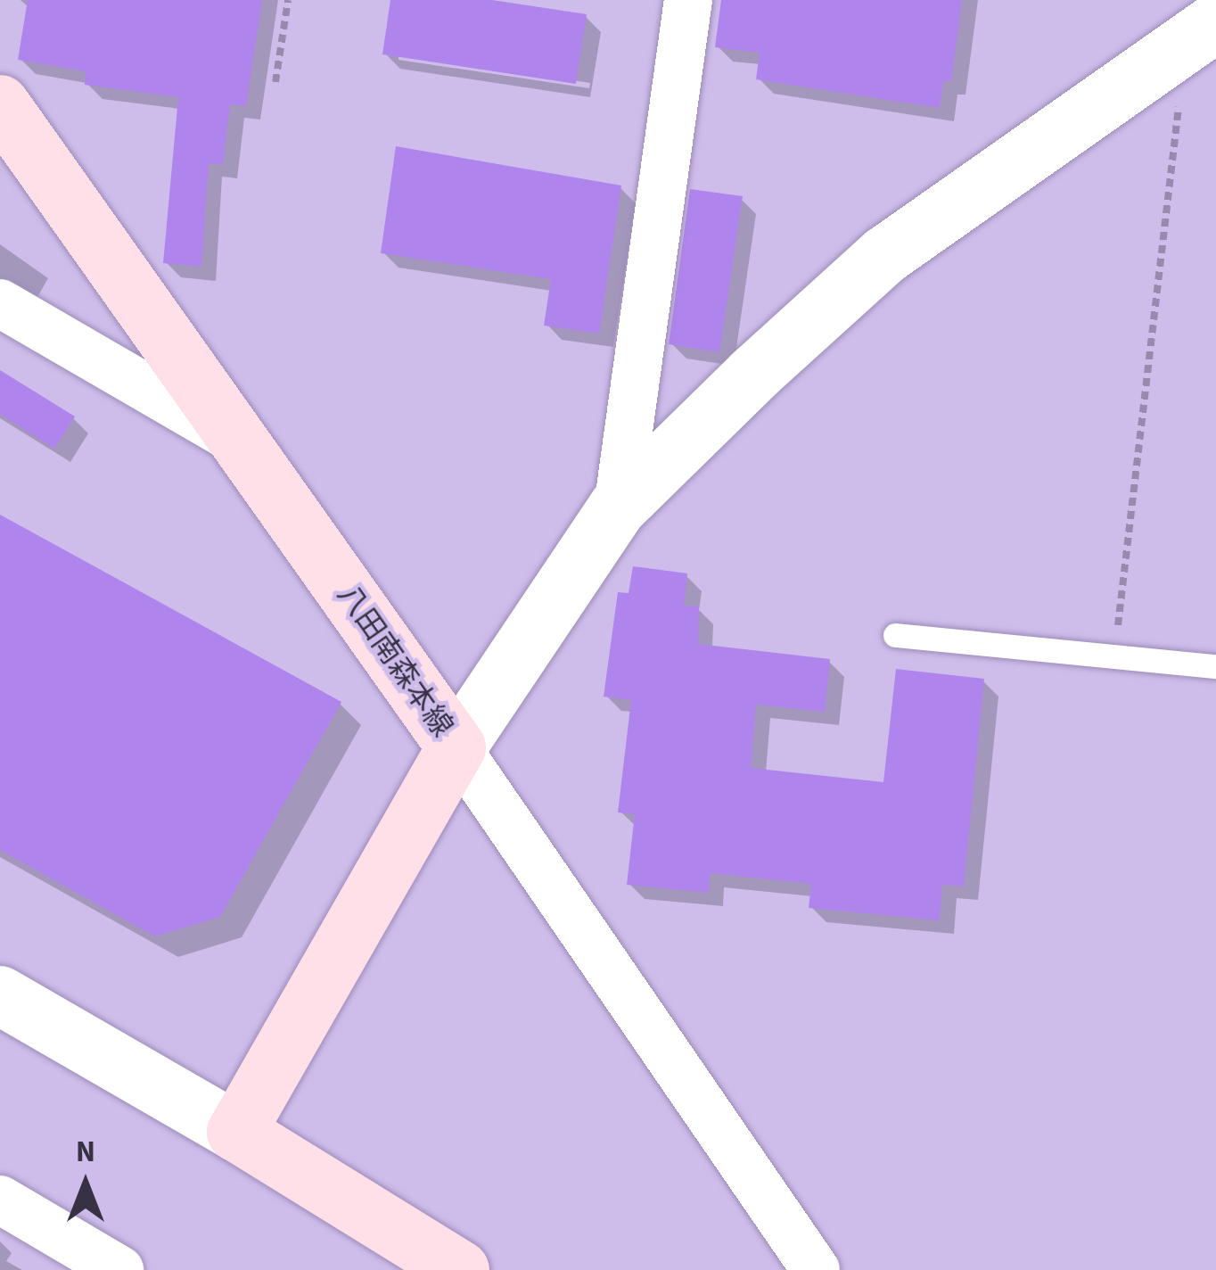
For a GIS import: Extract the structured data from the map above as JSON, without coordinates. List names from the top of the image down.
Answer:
{
  "streets": {
    "main road": ["八田南森本線"]
  },
  "north": "top"
}
